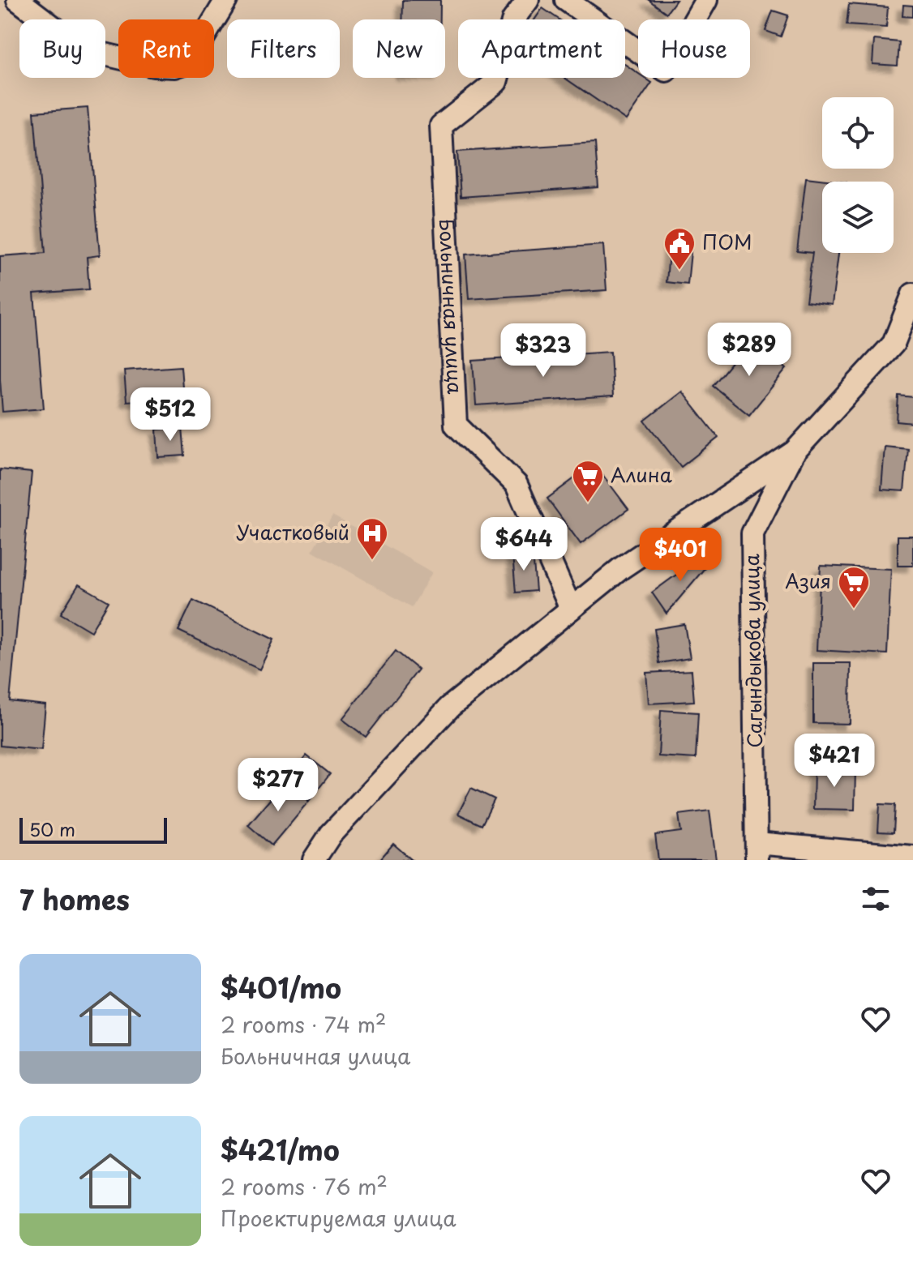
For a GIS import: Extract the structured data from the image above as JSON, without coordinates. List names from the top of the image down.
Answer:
{
  "streets": {
    "street": ["Больничная улица", "Сагындыкова улица"]
  },
  "places": {
    "public building": ["ПОМ"],
    "supermarket": ["Алина", "Азия"],
    "hospital": ["Участковый"]
  },
  "scale_bar": "50 m",
  "page": {
    "chip": [
      "Buy",
      "Rent",
      "Filters",
      "New",
      "Apartment",
      "House"
    ],
    "price": [
      "$289",
      "$323",
      "$512",
      "$644",
      "$401",
      "$421",
      "$277"
    ],
    "scale": "50 m",
    "heading": "7 homes",
    "list": [
      {
        "name": "$401/mo",
        "note": "2 rooms · 74 m² · Больничная улица"
      },
      {
        "name": "$421/mo",
        "note": "2 rooms · 76 m² · Проектируемая улица"
      }
    ]
  }
}
